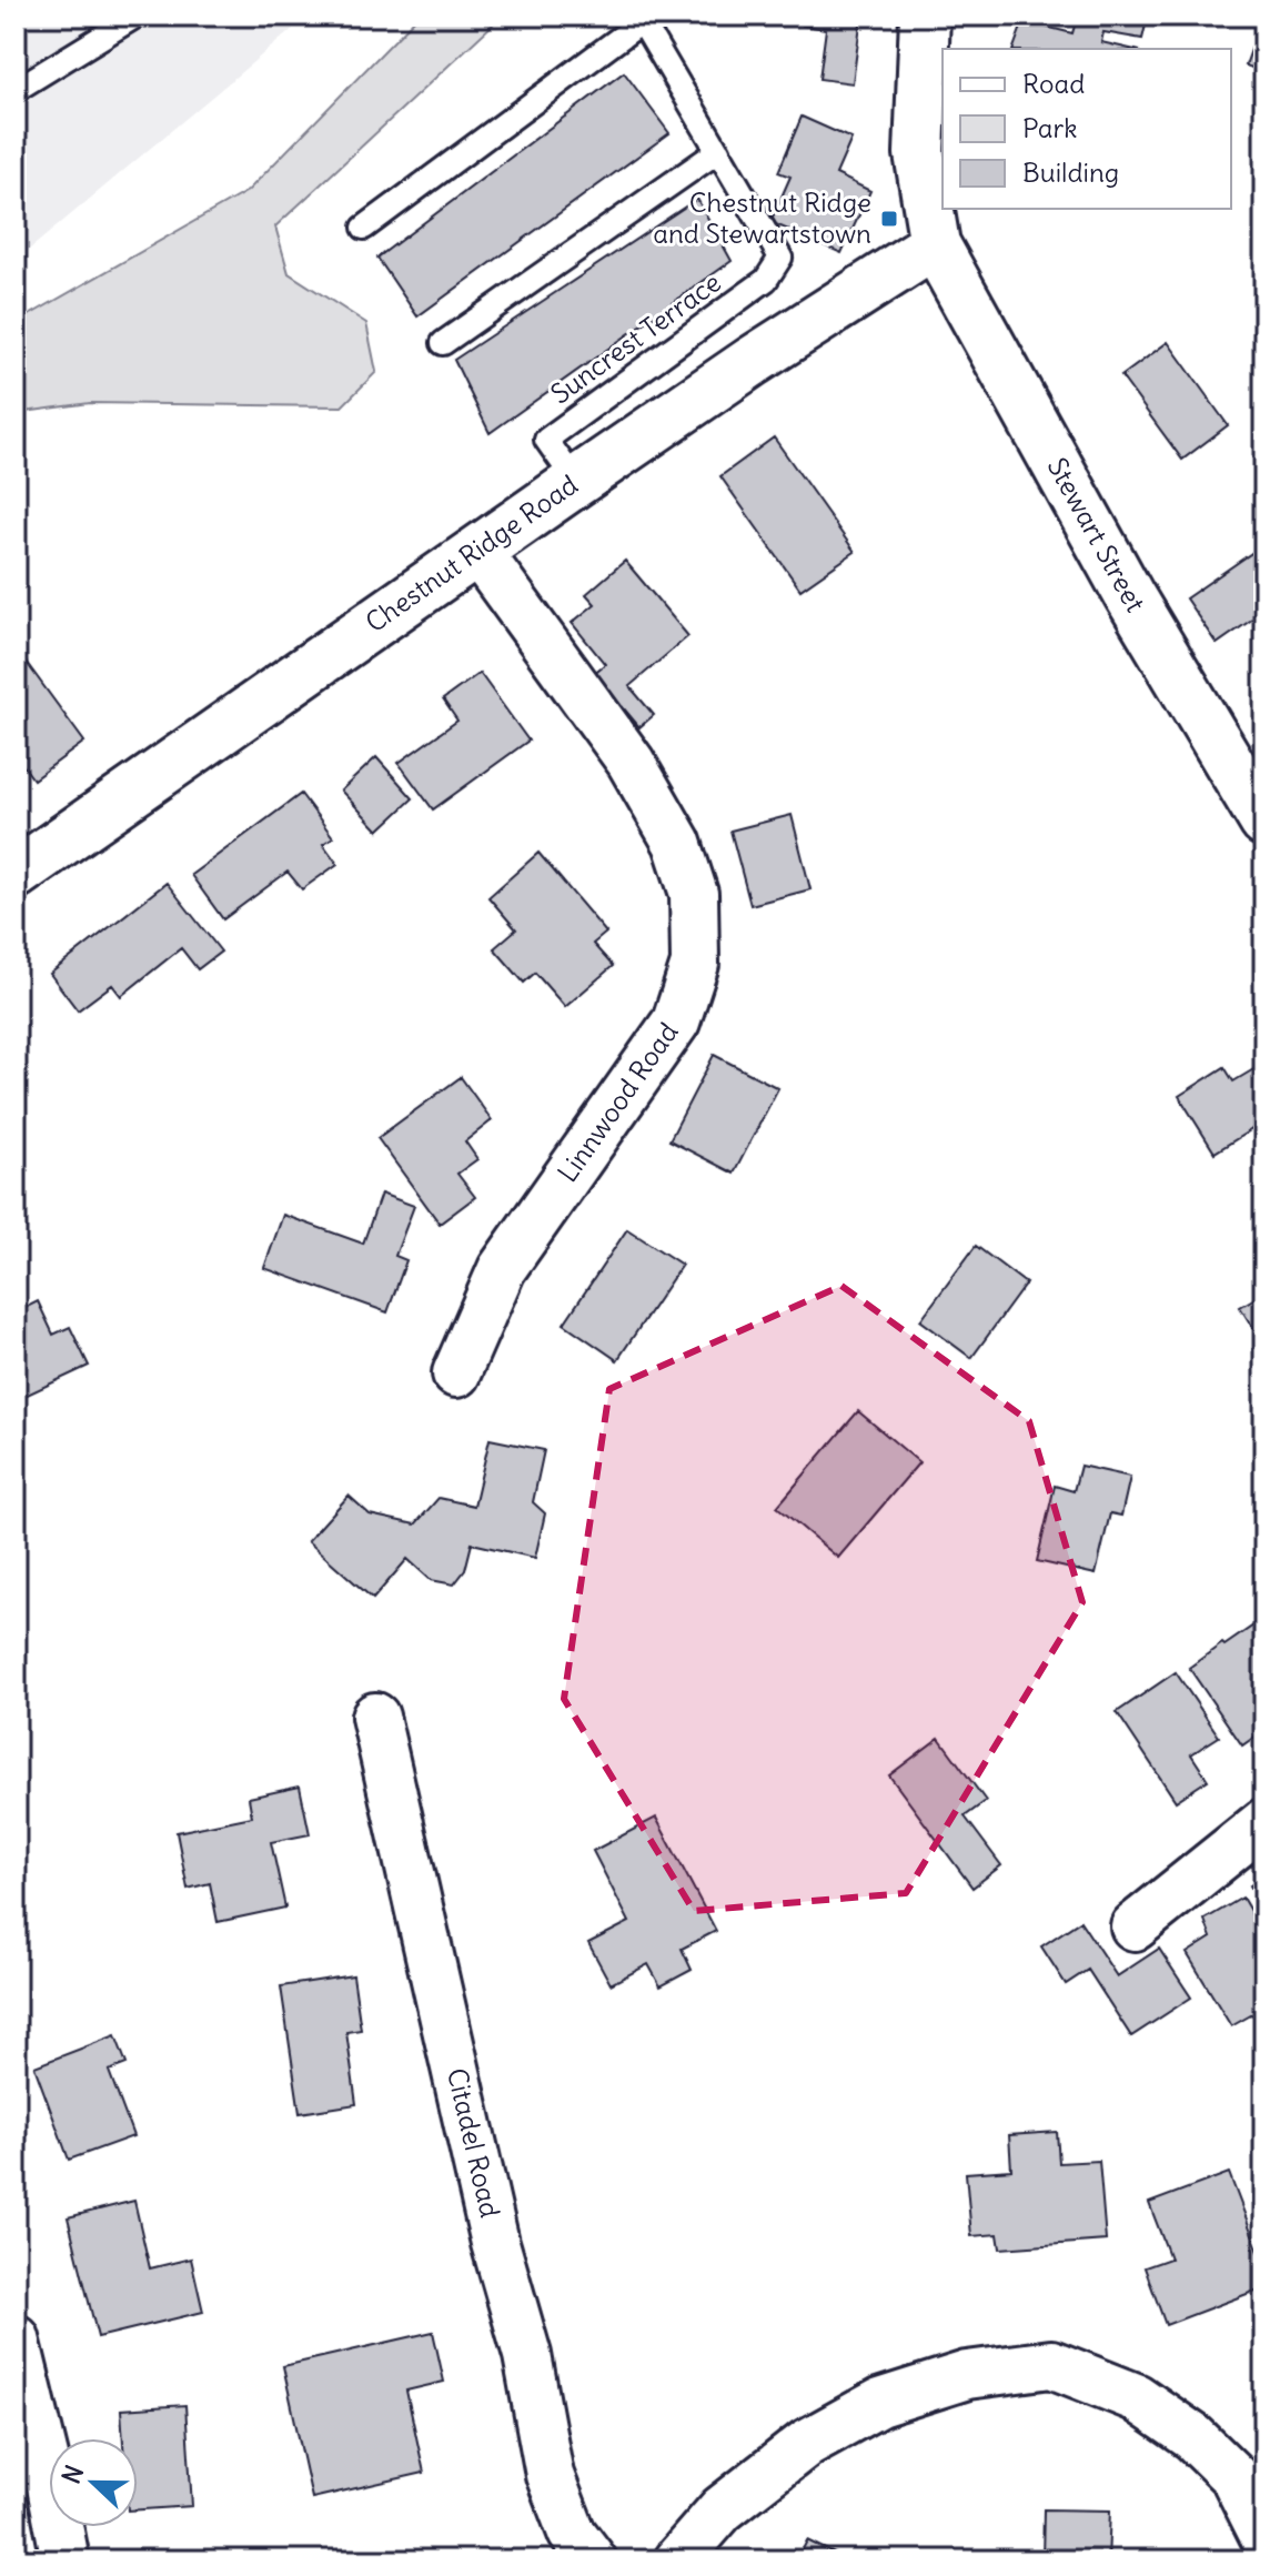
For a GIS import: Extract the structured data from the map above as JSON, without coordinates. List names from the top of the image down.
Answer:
{
  "streets": {
    "street": [
      "Stewart Street",
      "Chestnut Ridge Road",
      "Linnwood Road",
      "Citadel Road"
    ],
    "lane": ["Suncrest Terrace"]
  },
  "crossings": [
    ["Suncrest Terrace", "Chestnut Ridge Road"],
    ["Stewart Street", "Chestnut Ridge Road"],
    ["Chestnut Ridge Road", "Linnwood Road"]
  ],
  "places": {
    "transit": ["Chestnut Ridge and Stewartstown"]
  },
  "legend": ["Road", "Park", "Building"],
  "north": "left"
}
